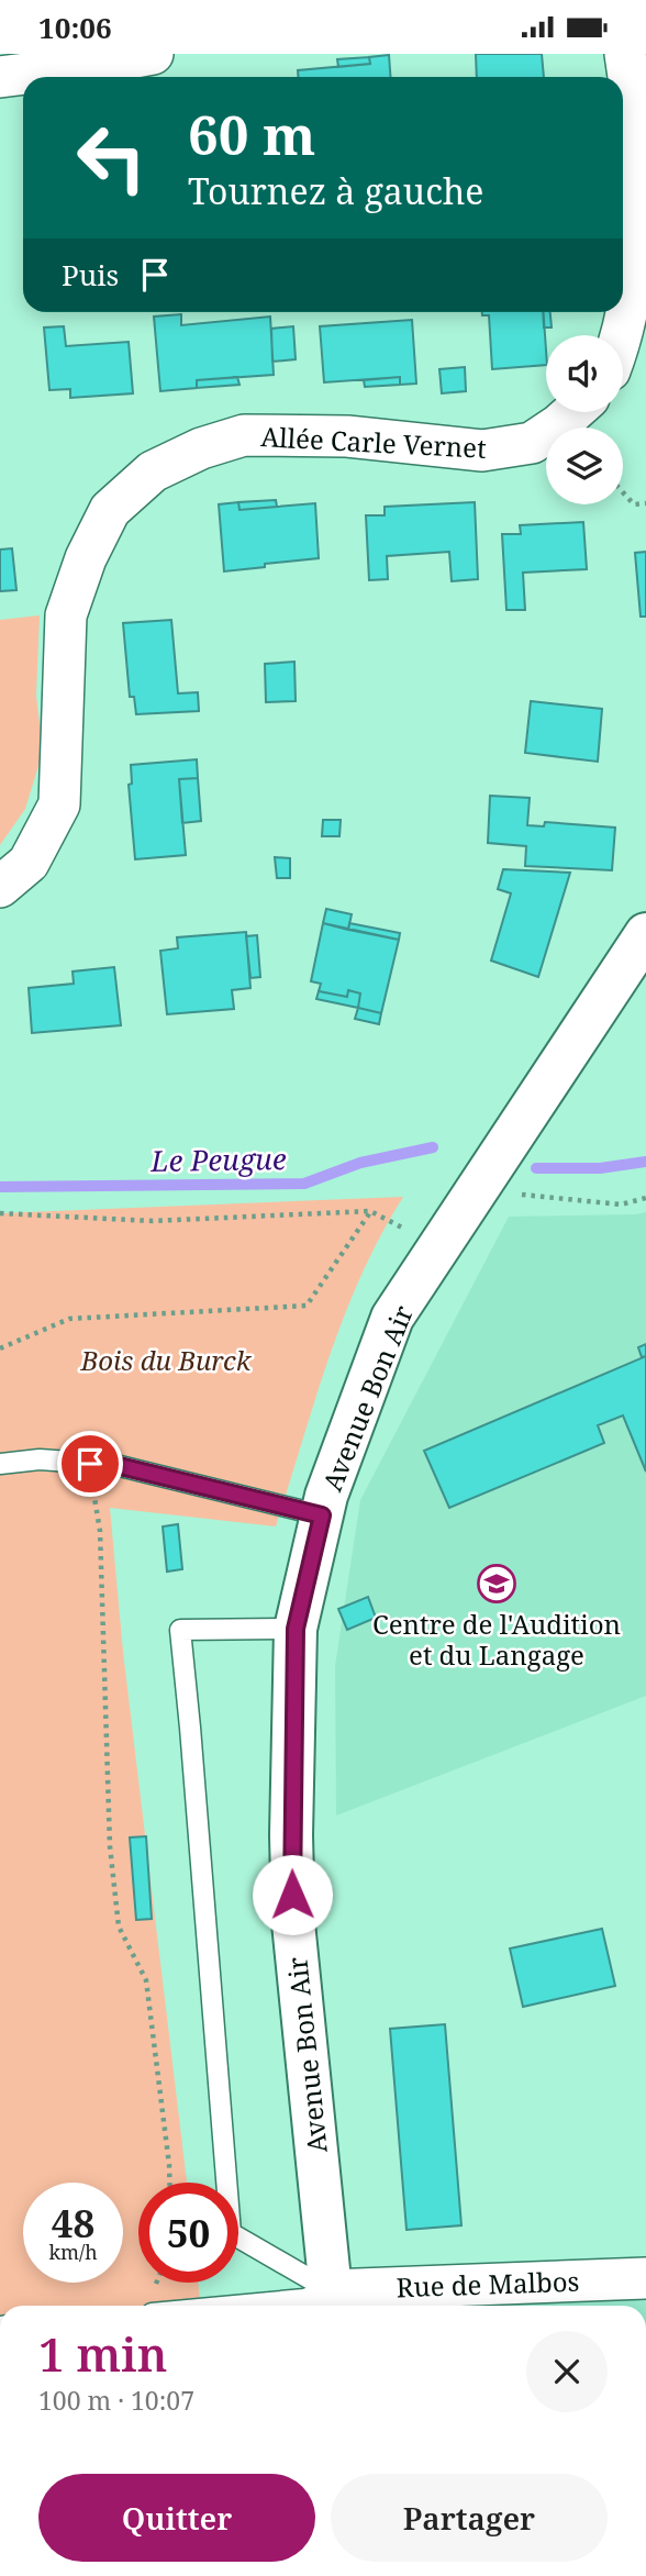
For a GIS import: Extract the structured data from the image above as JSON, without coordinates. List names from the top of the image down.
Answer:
{
  "streets": {
    "main road": ["Avenue Bon Air"],
    "street": ["Allée Carle Vernet", "Rue de Malbos"]
  },
  "crossings": [
    ["Avenue Bon Air", "Rue de Malbos"]
  ],
  "water": ["Le Peugue"],
  "parks": ["Bois du Burck"],
  "places": {
    "school or university": ["Centre de l'Audition et du Langage"]
  },
  "page": {
    "status": "10:06",
    "turn": ["60 m", "Tournez à gauche"],
    "then": "Puis",
    "speed": "48 km/h",
    "limit": "50",
    "heading": ["1 min", "100 m · 10:07"],
    "buttons": ["Quitter", "Partager"]
  }
}
